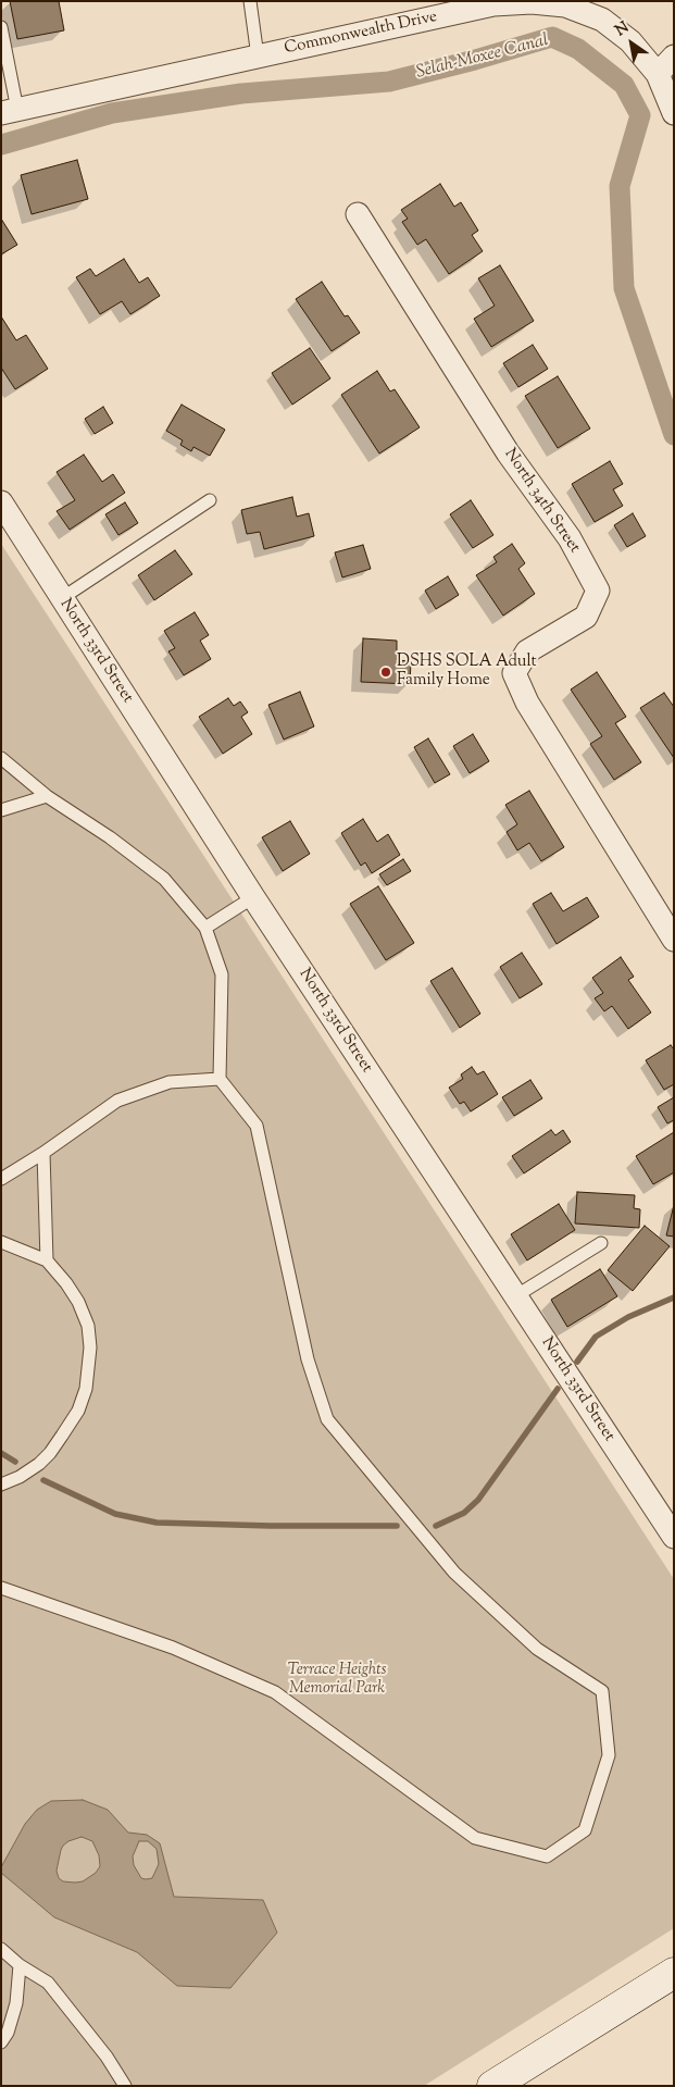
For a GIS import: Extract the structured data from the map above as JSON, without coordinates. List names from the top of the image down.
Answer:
{
  "streets": {
    "street": ["Commonwealth Drive", "North 34th Street", "North 33rd Street"]
  },
  "water": ["Selah-Moxee Canal"],
  "parks": ["Terrace Heights Memorial Park"],
  "places": ["DSHS SOLA Adult Family Home"],
  "north": "top left"
}
